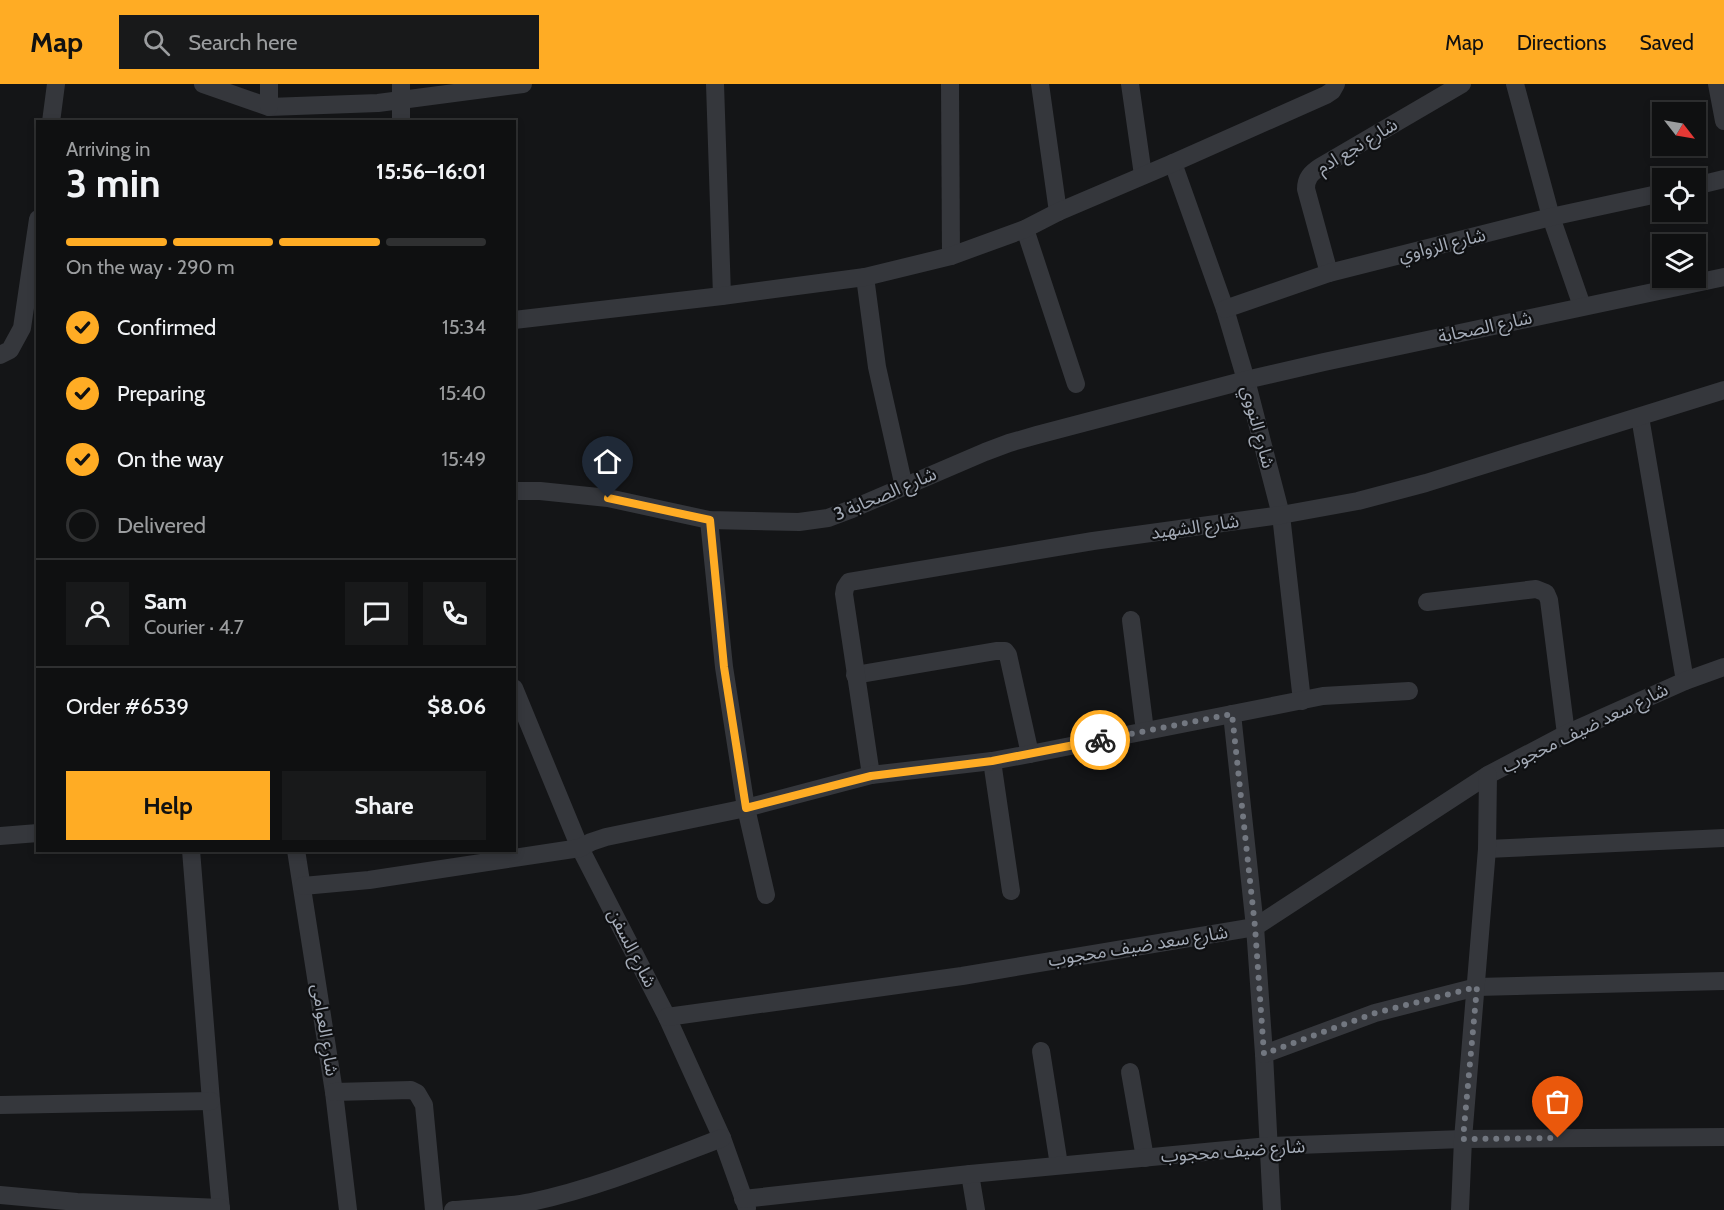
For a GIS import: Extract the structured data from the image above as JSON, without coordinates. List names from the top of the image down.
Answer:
{
  "streets": {
    "street": [
      "شارع نجع ادم",
      "شارع الزواوي",
      "شارع الصحابة",
      "شارع النووي",
      "شارع الصحابة 3",
      "شارع الشهيد",
      "شارع سعد ضيف محجوب",
      "شارع السفن",
      "شارع العوامى",
      "شارع ضيف محجوب"
    ]
  },
  "crossings": [
    ["شارع نجع ادم", "شارع الزواوي"],
    ["شارع الزواوي", "شارع النووي"],
    ["شارع الصحابة", "شارع النووي"],
    ["شارع الصحابة", "شارع الصحابة 3"],
    ["شارع النووي", "شارع الصحابة 3"],
    ["شارع النووي", "شارع الشهيد"],
    ["شارع سعد ضيف محجوب", "شارع السفن"],
    ["شارع السفن", "شارع ضيف محجوب"]
  ],
  "north": "bottom right",
  "page": {
    "header": "Map",
    "search": "Search here",
    "nav": ["Map", "Directions", "Saved"],
    "heading": ["3 min", "Arriving in", "15:56–16:01"],
    "panel": [
      "Sam",
      "Courier · 4.7",
      "Order #6539",
      "$8.06"
    ],
    "bar": "On the way · 290 m",
    "list": [
      ["Confirmed", "15:34"],
      ["Preparing", "15:40"],
      ["On the way", "15:49"],
      "Delivered"
    ],
    "buttons": ["Help", "Share"]
  }
}
